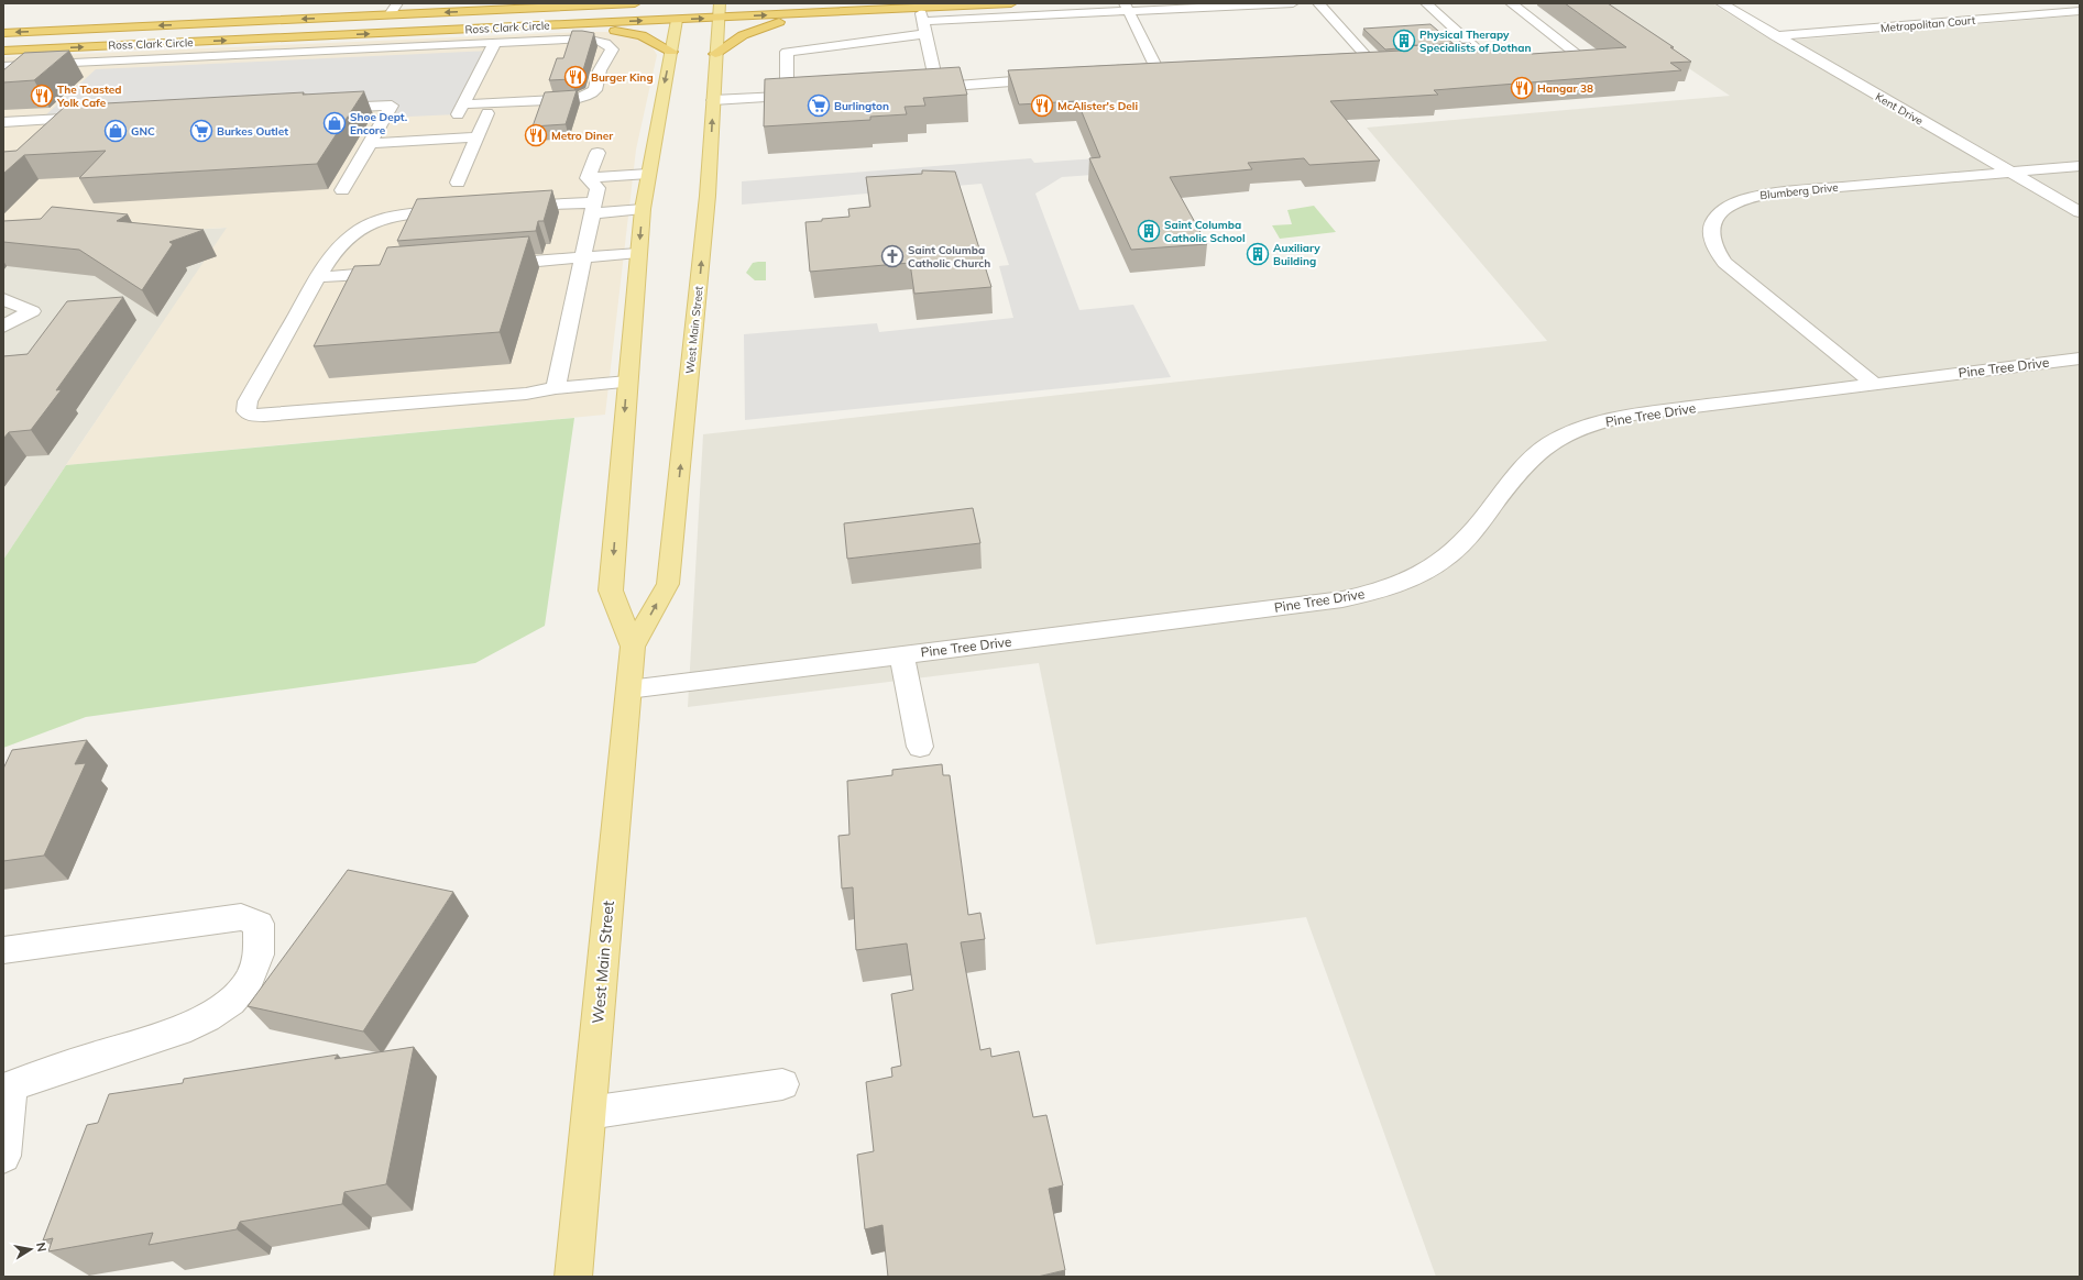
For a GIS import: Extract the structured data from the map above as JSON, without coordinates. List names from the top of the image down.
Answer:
{
  "streets": {
    "highway": ["Ross Clark Circle"],
    "main road": ["West Main Street"],
    "street": [
      "Metropolitan Court",
      "Kent Drive",
      "Blumberg Drive",
      "Pine Tree Drive"
    ]
  },
  "crossings": [
    ["Metropolitan Court", "Kent Drive"],
    ["Ross Clark Circle", "West Main Street"],
    ["Kent Drive", "Blumberg Drive"],
    ["Blumberg Drive", "Pine Tree Drive"],
    ["West Main Street", "Pine Tree Drive"]
  ],
  "places": {
    "building": ["Physical Therapy Specialists of Dothan", "Saint Columba Catholic School", "Auxiliary Building"],
    "restaurant": [
      "Burger King",
      "Hangar 38",
      "The Toasted Yolk Cafe",
      "McAlister's Deli",
      "Metro Diner"
    ],
    "supermarket": ["Burlington", "Burkes Outlet"],
    "shop": ["Shoe Dept. Encore", "GNC"],
    "church": ["Saint Columba Catholic Church"]
  },
  "north": "right"
}
